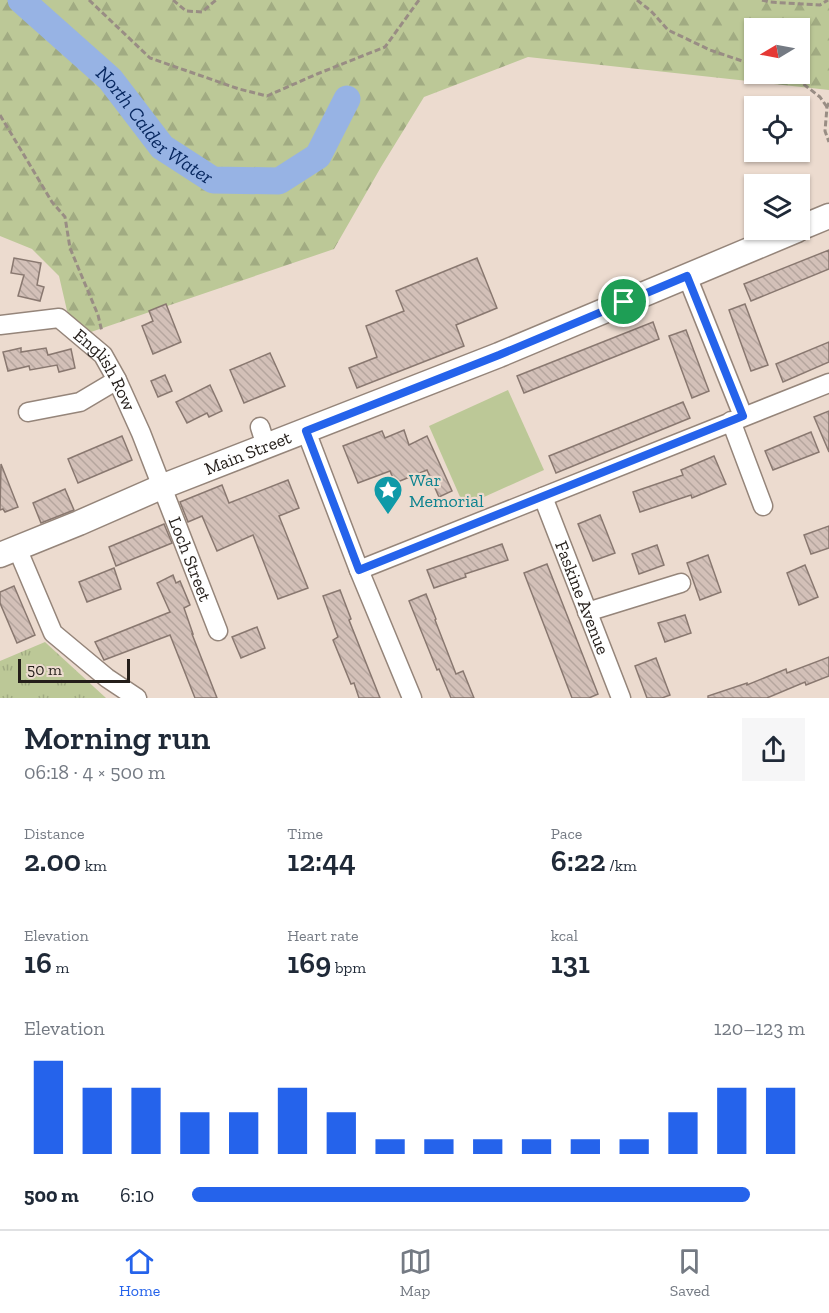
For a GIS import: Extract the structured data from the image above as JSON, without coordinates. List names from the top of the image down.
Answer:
{
  "streets": {
    "main road": ["Main Street"],
    "street": ["English Row", "Loch Street", "Faskine Avenue"]
  },
  "crossings": [
    ["English Row", "Main Street"],
    ["English Row", "Loch Street"],
    ["Main Street", "Loch Street"]
  ],
  "water": ["North Calder Water"],
  "places": {
    "place": ["War Memorial"]
  },
  "scale_bar": "50 m",
  "north": "left",
  "page": {
    "scale": "50 m",
    "heading": ["Morning run", "06:18 · 4 × 500 m"],
    "stats": [
      ["Distance", "2.00 km"],
      ["Time", "12:44"],
      ["Pace", "6:22 /km"],
      ["Elevation", "16 m"],
      ["Heart rate", "169 bpm"],
      ["kcal", "131"]
    ],
    "chart": ["Elevation", "120–123 m"],
    "list": [
      {
        "name": "500 m",
        "note": "6:10"
      }
    ],
    "tabs": ["Home", "Map", "Saved"]
  }
}
